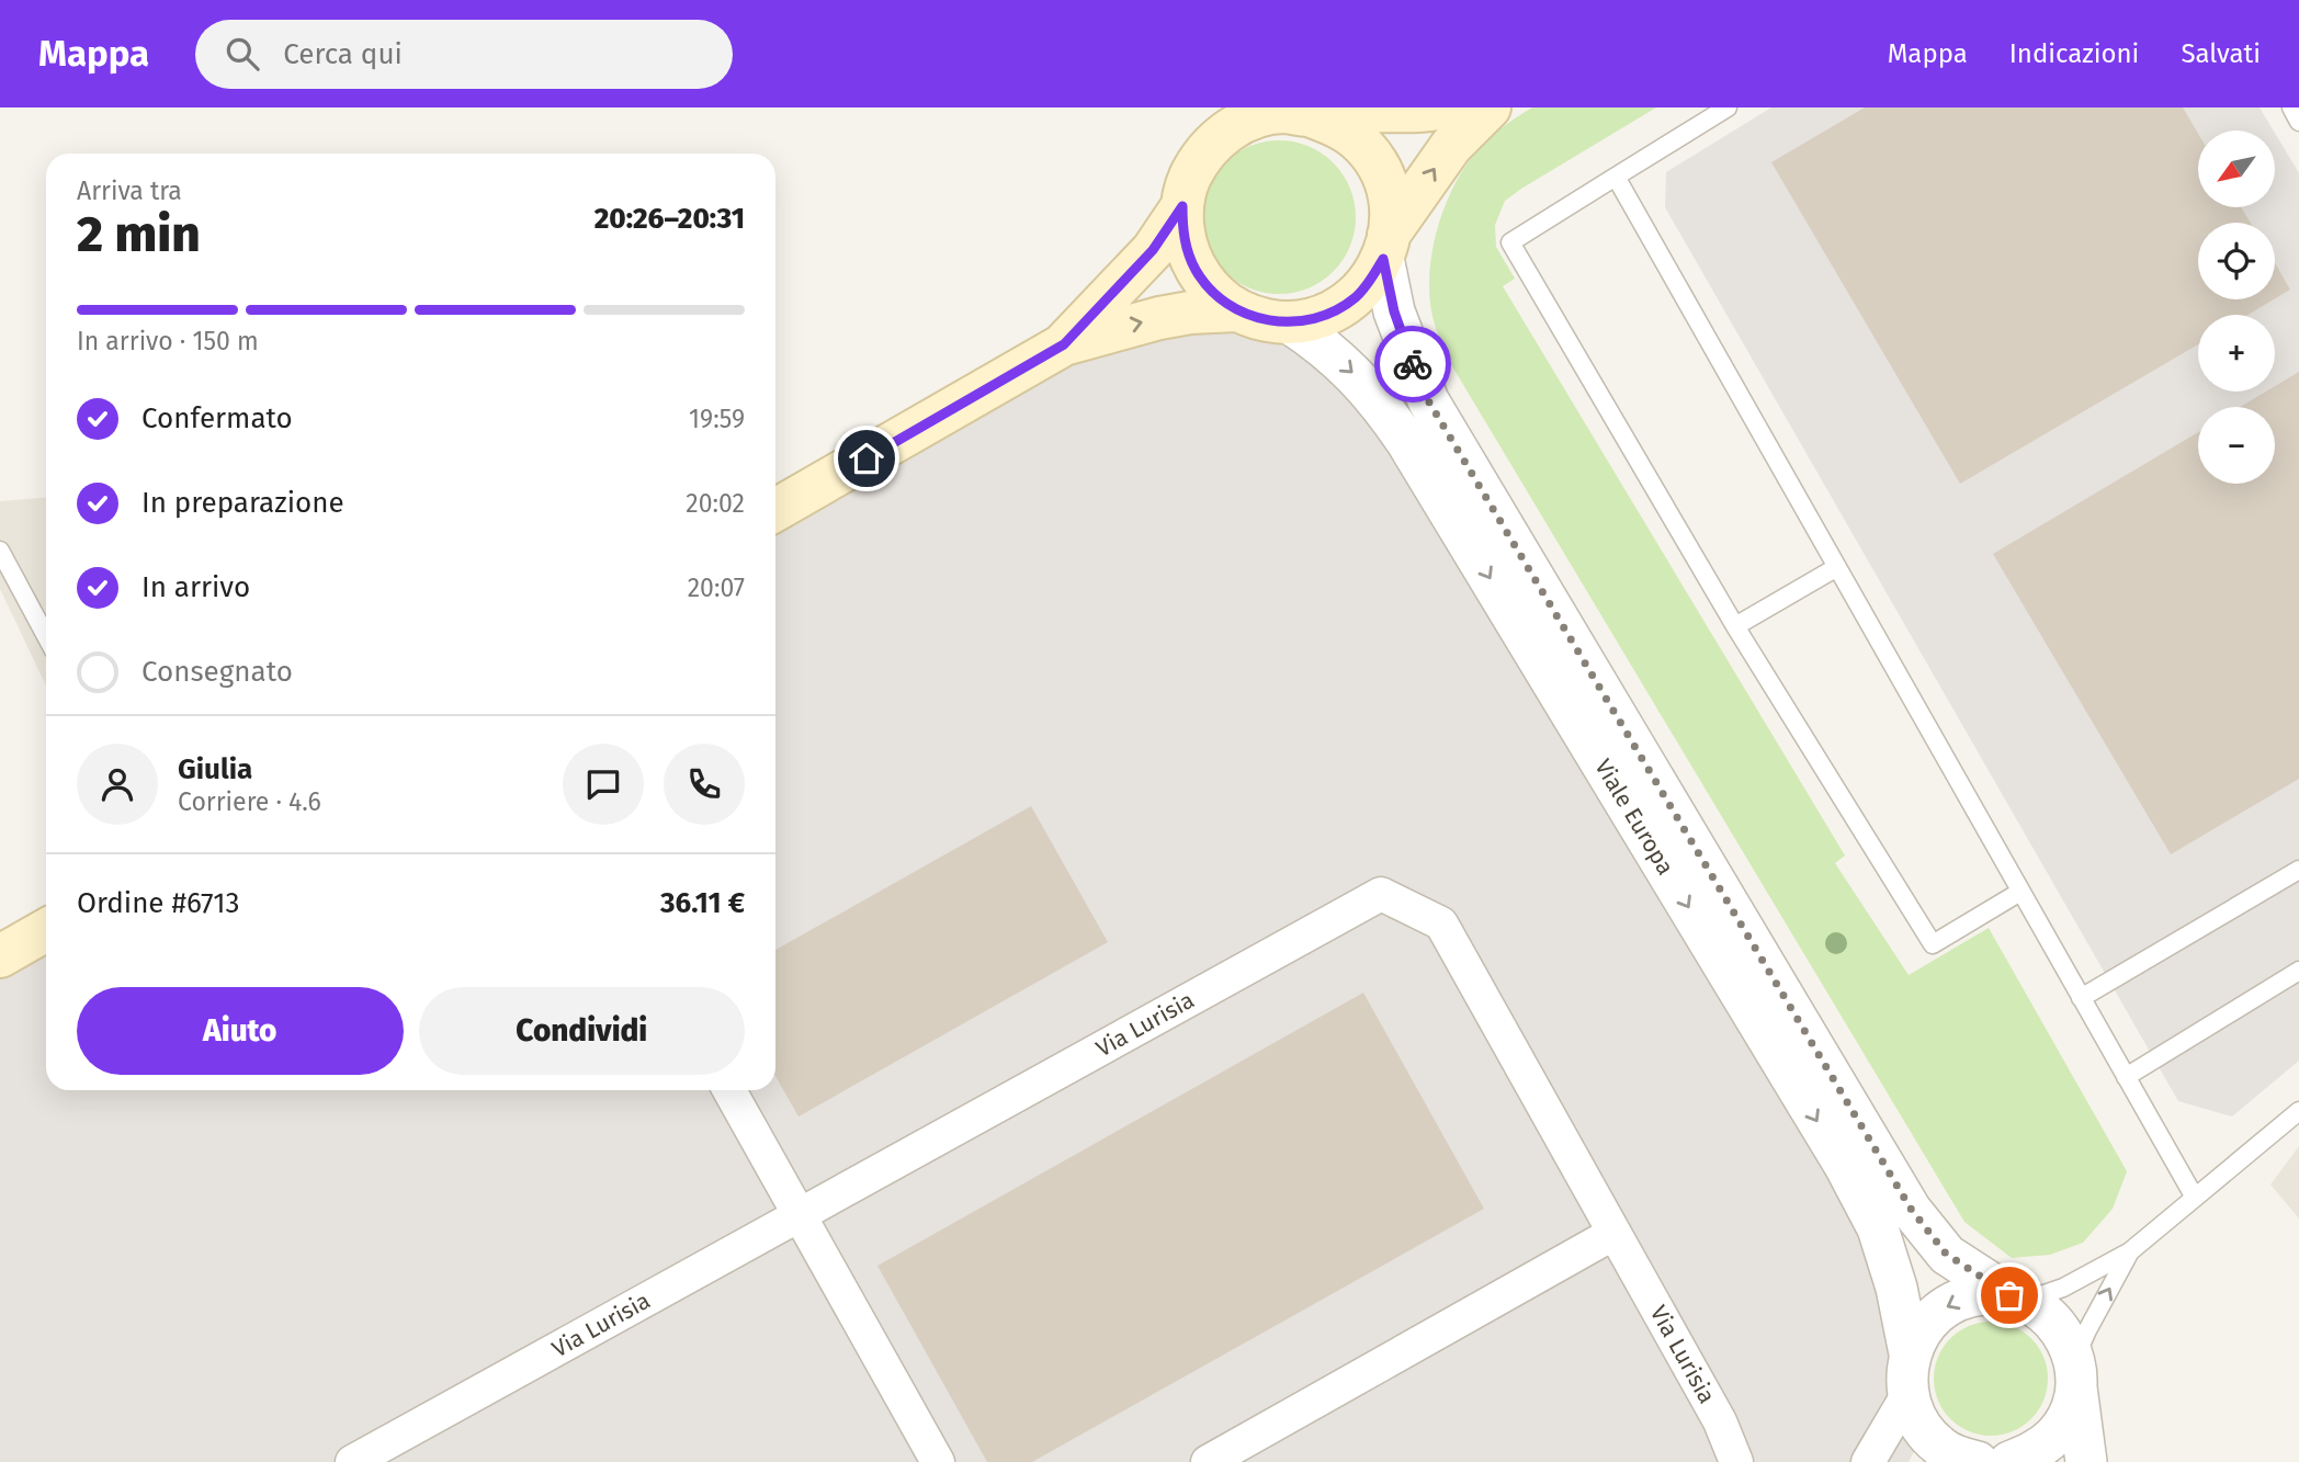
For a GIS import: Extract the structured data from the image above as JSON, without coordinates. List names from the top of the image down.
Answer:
{
  "streets": {
    "street": ["Viale Europa", "Via Lurisia"]
  },
  "north": "bottom left",
  "page": {
    "header": "Mappa",
    "search": "Cerca qui",
    "nav": ["Mappa", "Indicazioni", "Salvati"],
    "map_buttons": ["+", "−"],
    "heading": ["2 min", "Arriva tra", "20:26–20:31"],
    "panel": [
      "Giulia",
      "Corriere · 4.6",
      "Ordine #6713",
      "36.11 €"
    ],
    "bar": "In arrivo · 150 m",
    "list": [
      ["Confermato", "19:59"],
      ["In preparazione", "20:02"],
      ["In arrivo", "20:07"],
      "Consegnato"
    ],
    "buttons": ["Aiuto", "Condividi"]
  }
}
